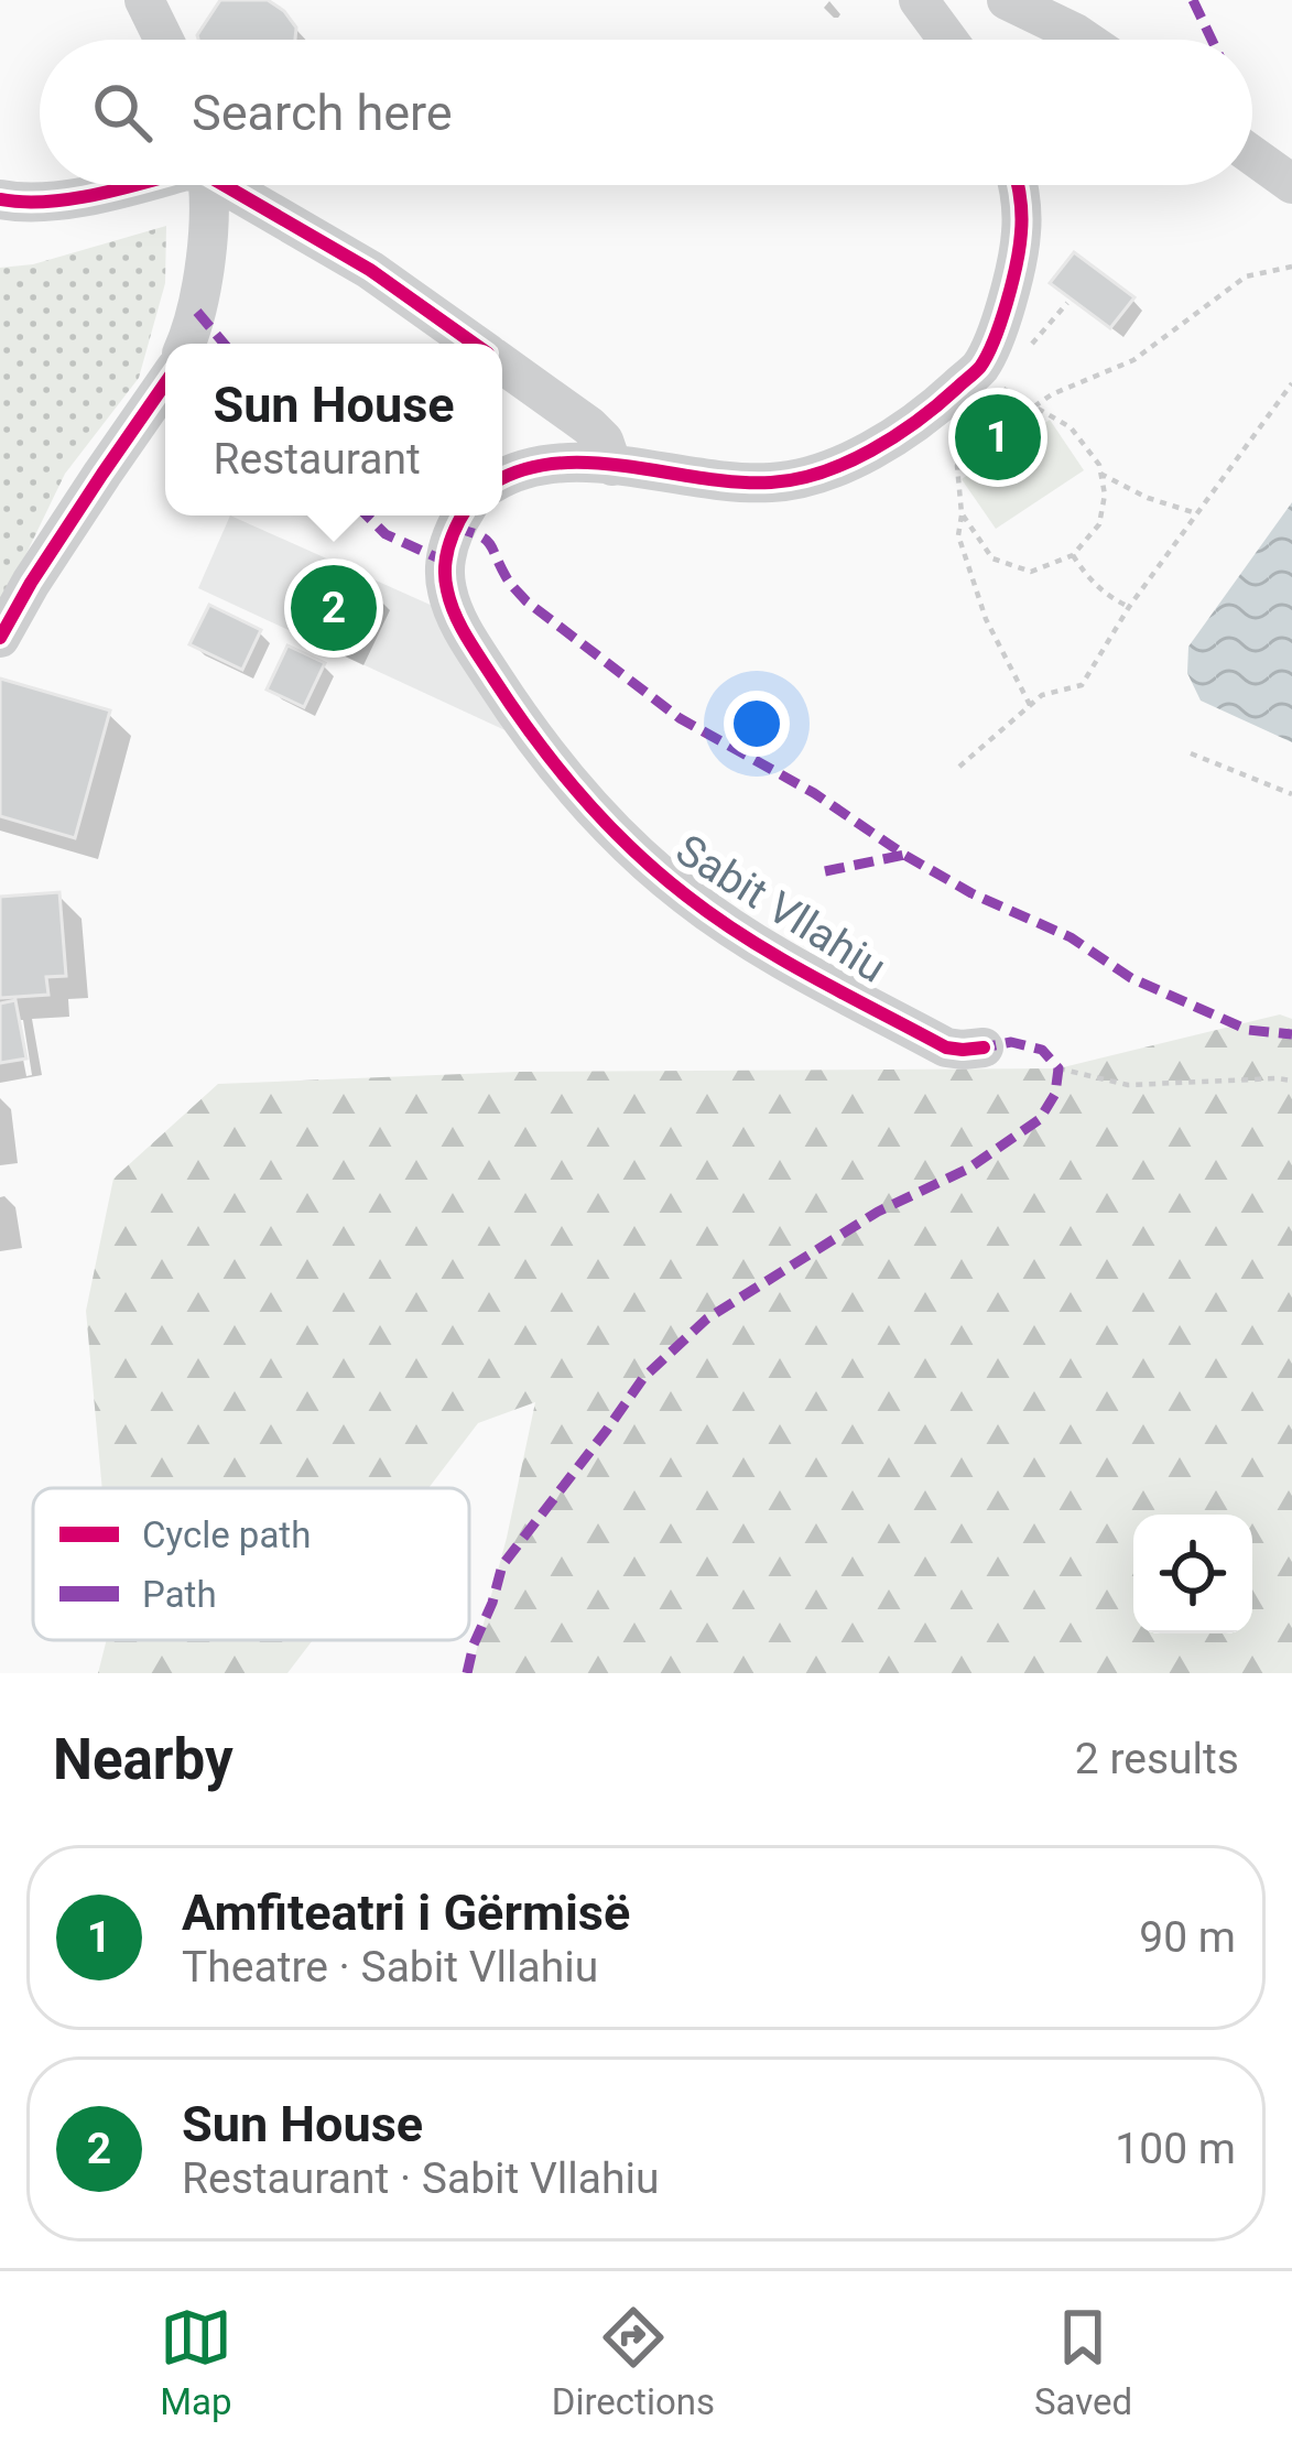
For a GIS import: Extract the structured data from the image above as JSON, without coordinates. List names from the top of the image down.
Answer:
{
  "streets": {
    "street": ["Sabit Vllahiu"]
  },
  "legend": ["Cycle path", "Path"],
  "page": {
    "search": "Search here",
    "popup": ["Sun House", "Restaurant"],
    "pins": ["1", "2"],
    "heading": ["Nearby", "2 results"],
    "list": [
      {
        "mark": "1",
        "name": "Amfiteatri i Gërmisë",
        "note": "Theatre · Sabit Vllahiu",
        "value": "90 m"
      },
      {
        "mark": "2",
        "name": "Sun House",
        "note": "Restaurant · Sabit Vllahiu",
        "value": "100 m"
      }
    ],
    "nav": ["Map", "Directions", "Saved"]
  }
}
